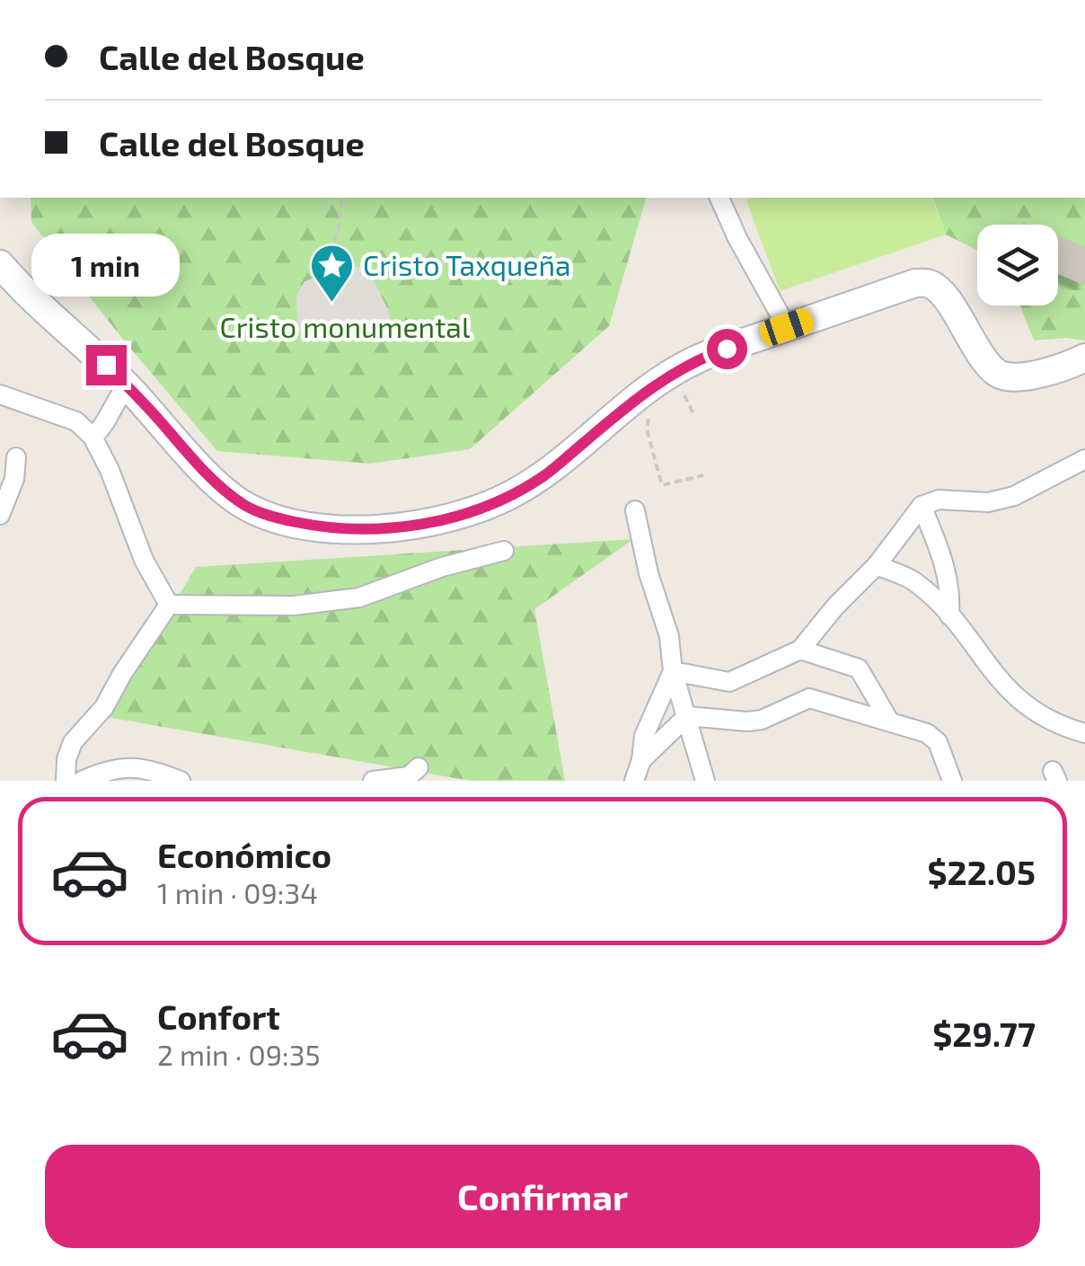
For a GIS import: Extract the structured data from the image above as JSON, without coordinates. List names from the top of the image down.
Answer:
{
  "parks": ["Cristo monumental"],
  "places": {
    "place": ["Cristo Taxqueña"]
  },
  "page": {
    "banner": ["Calle del Bosque", "Calle del Bosque"],
    "bubble": "1 min",
    "list": [
      {
        "name": "Económico",
        "note": "1 min · 09:34",
        "value": "$22.05"
      },
      {
        "name": "Confort",
        "note": "2 min · 09:35",
        "value": "$29.77"
      }
    ],
    "buttons": "Confirmar"
  }
}
